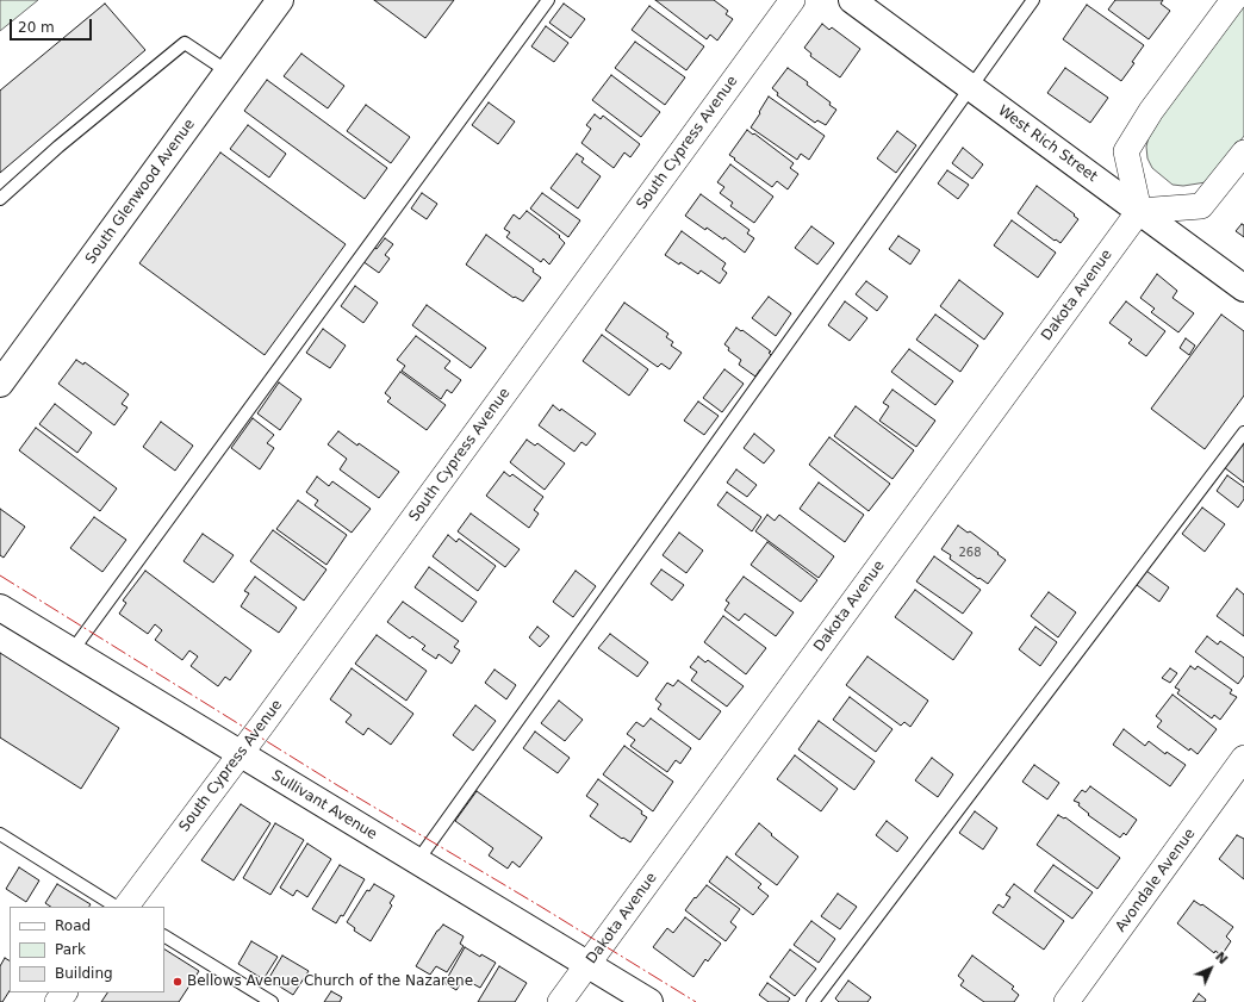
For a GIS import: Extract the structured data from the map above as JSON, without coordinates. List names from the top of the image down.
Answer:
{
  "streets": {
    "street": [
      "South Cypress Avenue",
      "West Rich Street",
      "South Glenwood Avenue",
      "Dakota Avenue",
      "Sullivant Avenue",
      "Avondale Avenue"
    ]
  },
  "crossings": [
    ["South Cypress Avenue", "Sullivant Avenue"],
    ["West Rich Street", "Dakota Avenue"],
    ["Dakota Avenue", "Sullivant Avenue"]
  ],
  "places": ["Bellows Avenue Church of the Nazarene"],
  "house_numbers": ["268"],
  "legend": ["Road", "Park", "Building"],
  "scale_bar": "20 m",
  "north": "top right"
}
